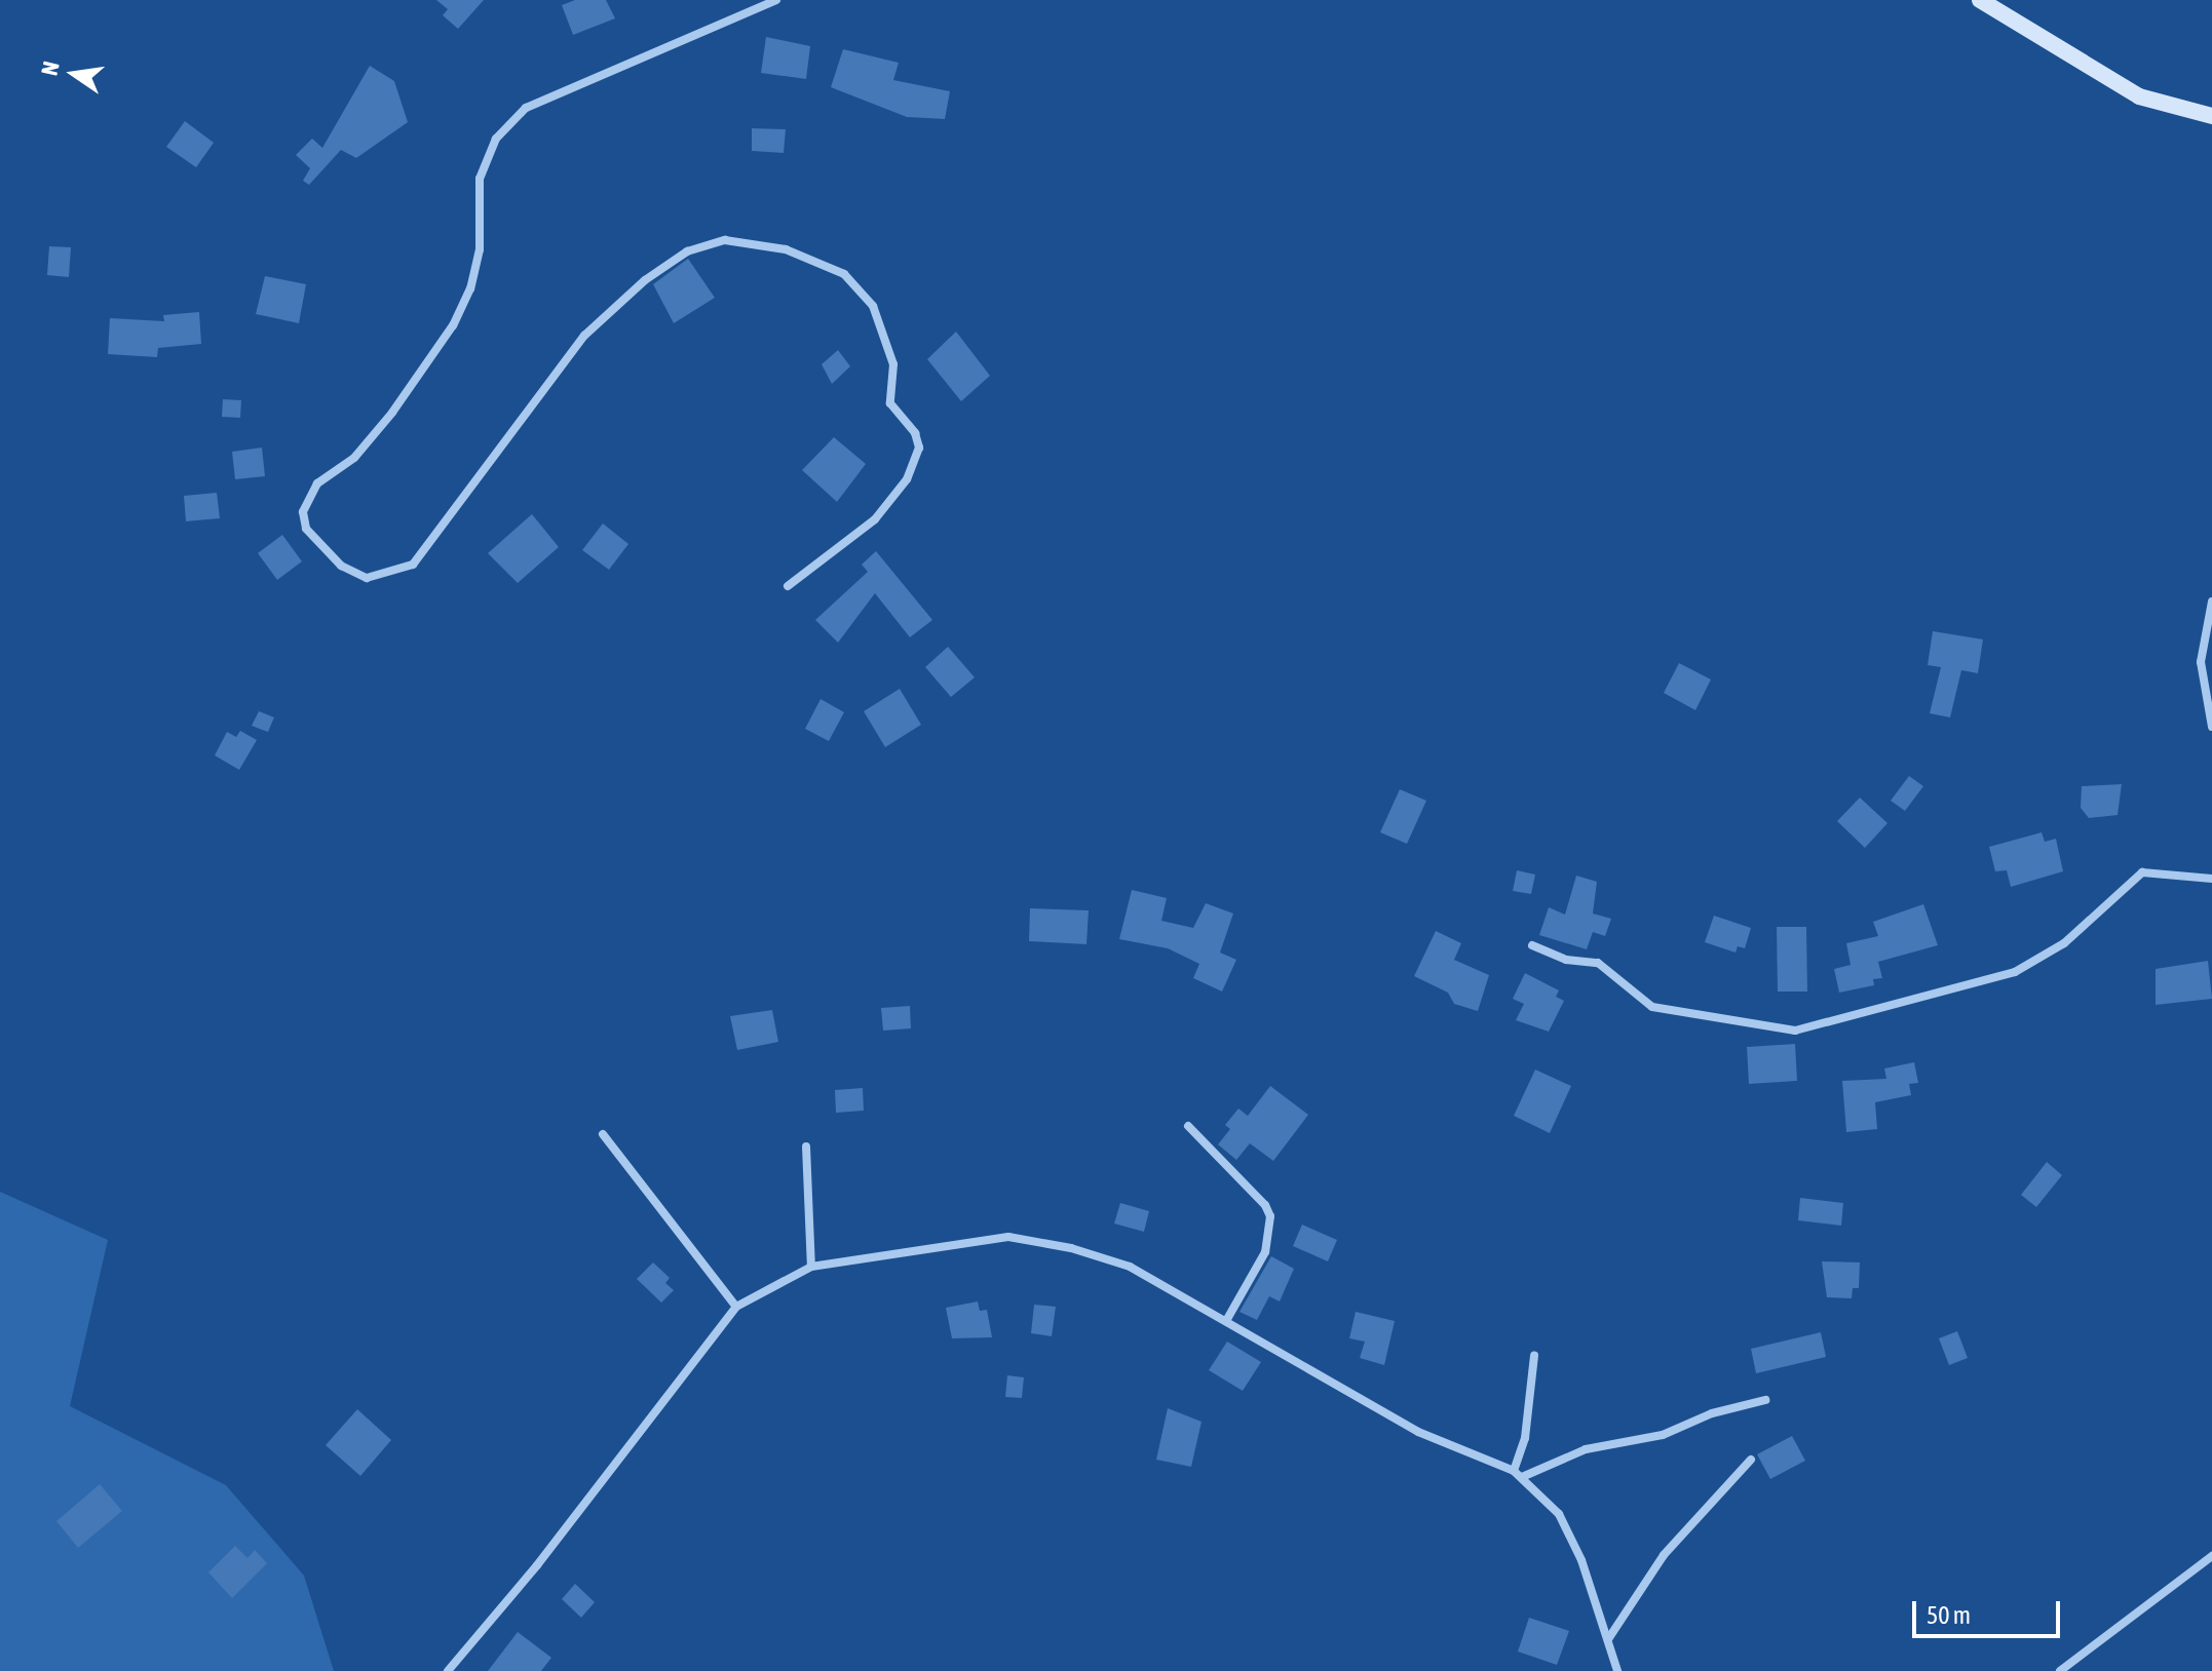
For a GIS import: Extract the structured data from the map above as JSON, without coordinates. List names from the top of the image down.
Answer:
{
  "scale_bar": "50 m",
  "north": "left"
}
